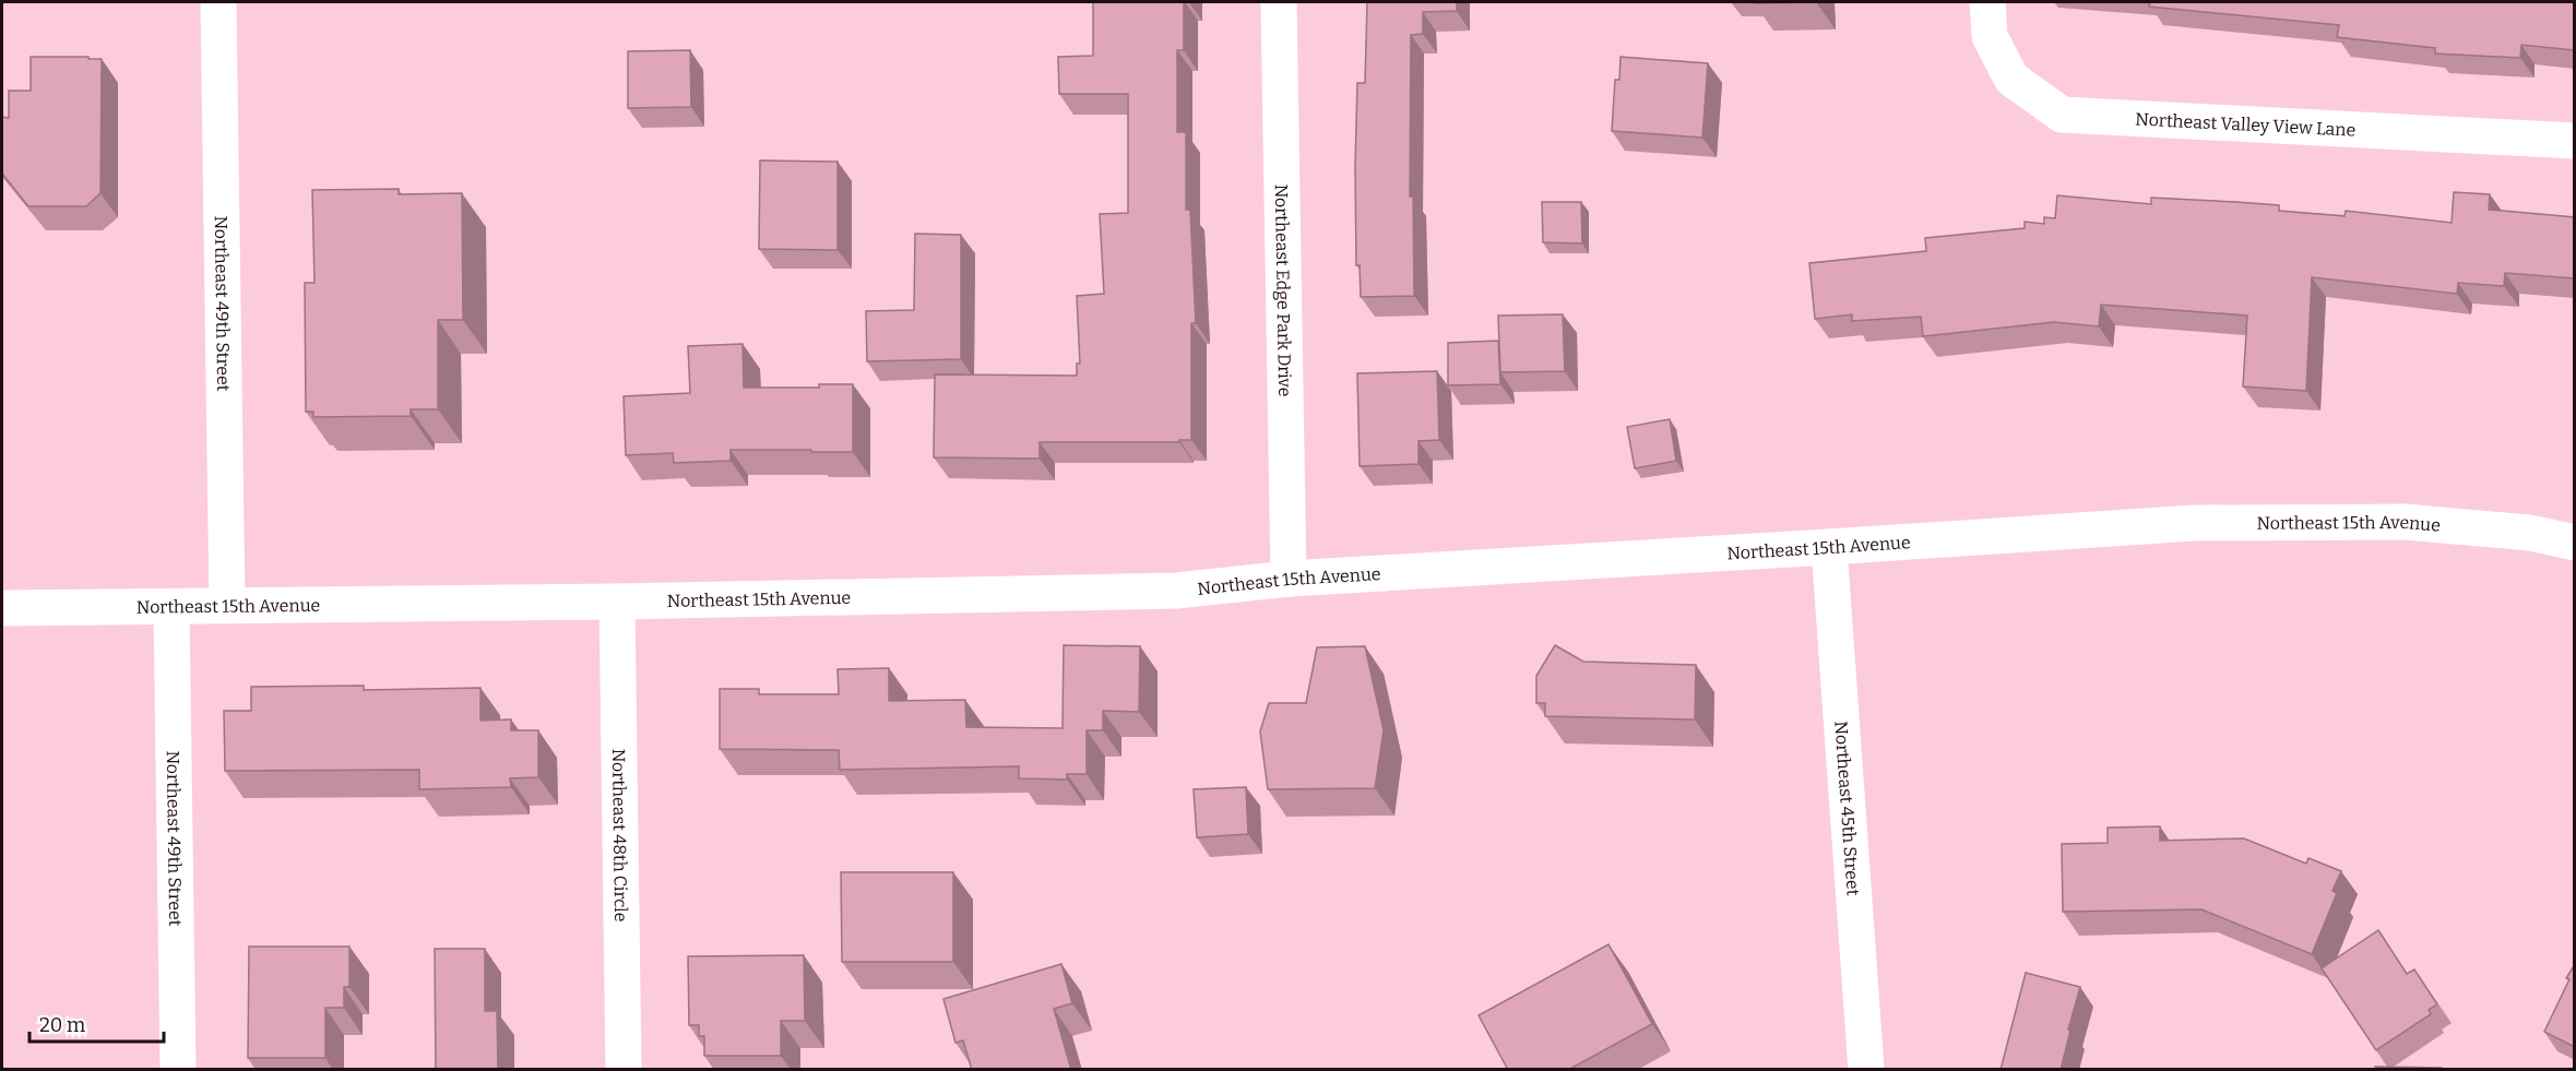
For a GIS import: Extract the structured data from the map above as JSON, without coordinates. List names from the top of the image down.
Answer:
{
  "streets": {
    "street": [
      "Northeast Valley View Lane",
      "Northeast Edge Park Drive",
      "Northeast 49th Street",
      "Northeast 15th Avenue",
      "Northeast 45th Street",
      "Northeast 48th Circle"
    ]
  },
  "crossings": [
    ["Northeast Edge Park Drive", "Northeast 15th Avenue"],
    ["Northeast 49th Street", "Northeast 15th Avenue"],
    ["Northeast 15th Avenue", "Northeast 45th Street"],
    ["Northeast 15th Avenue", "Northeast 48th Circle"]
  ],
  "scale_bar": "20 m"
}
